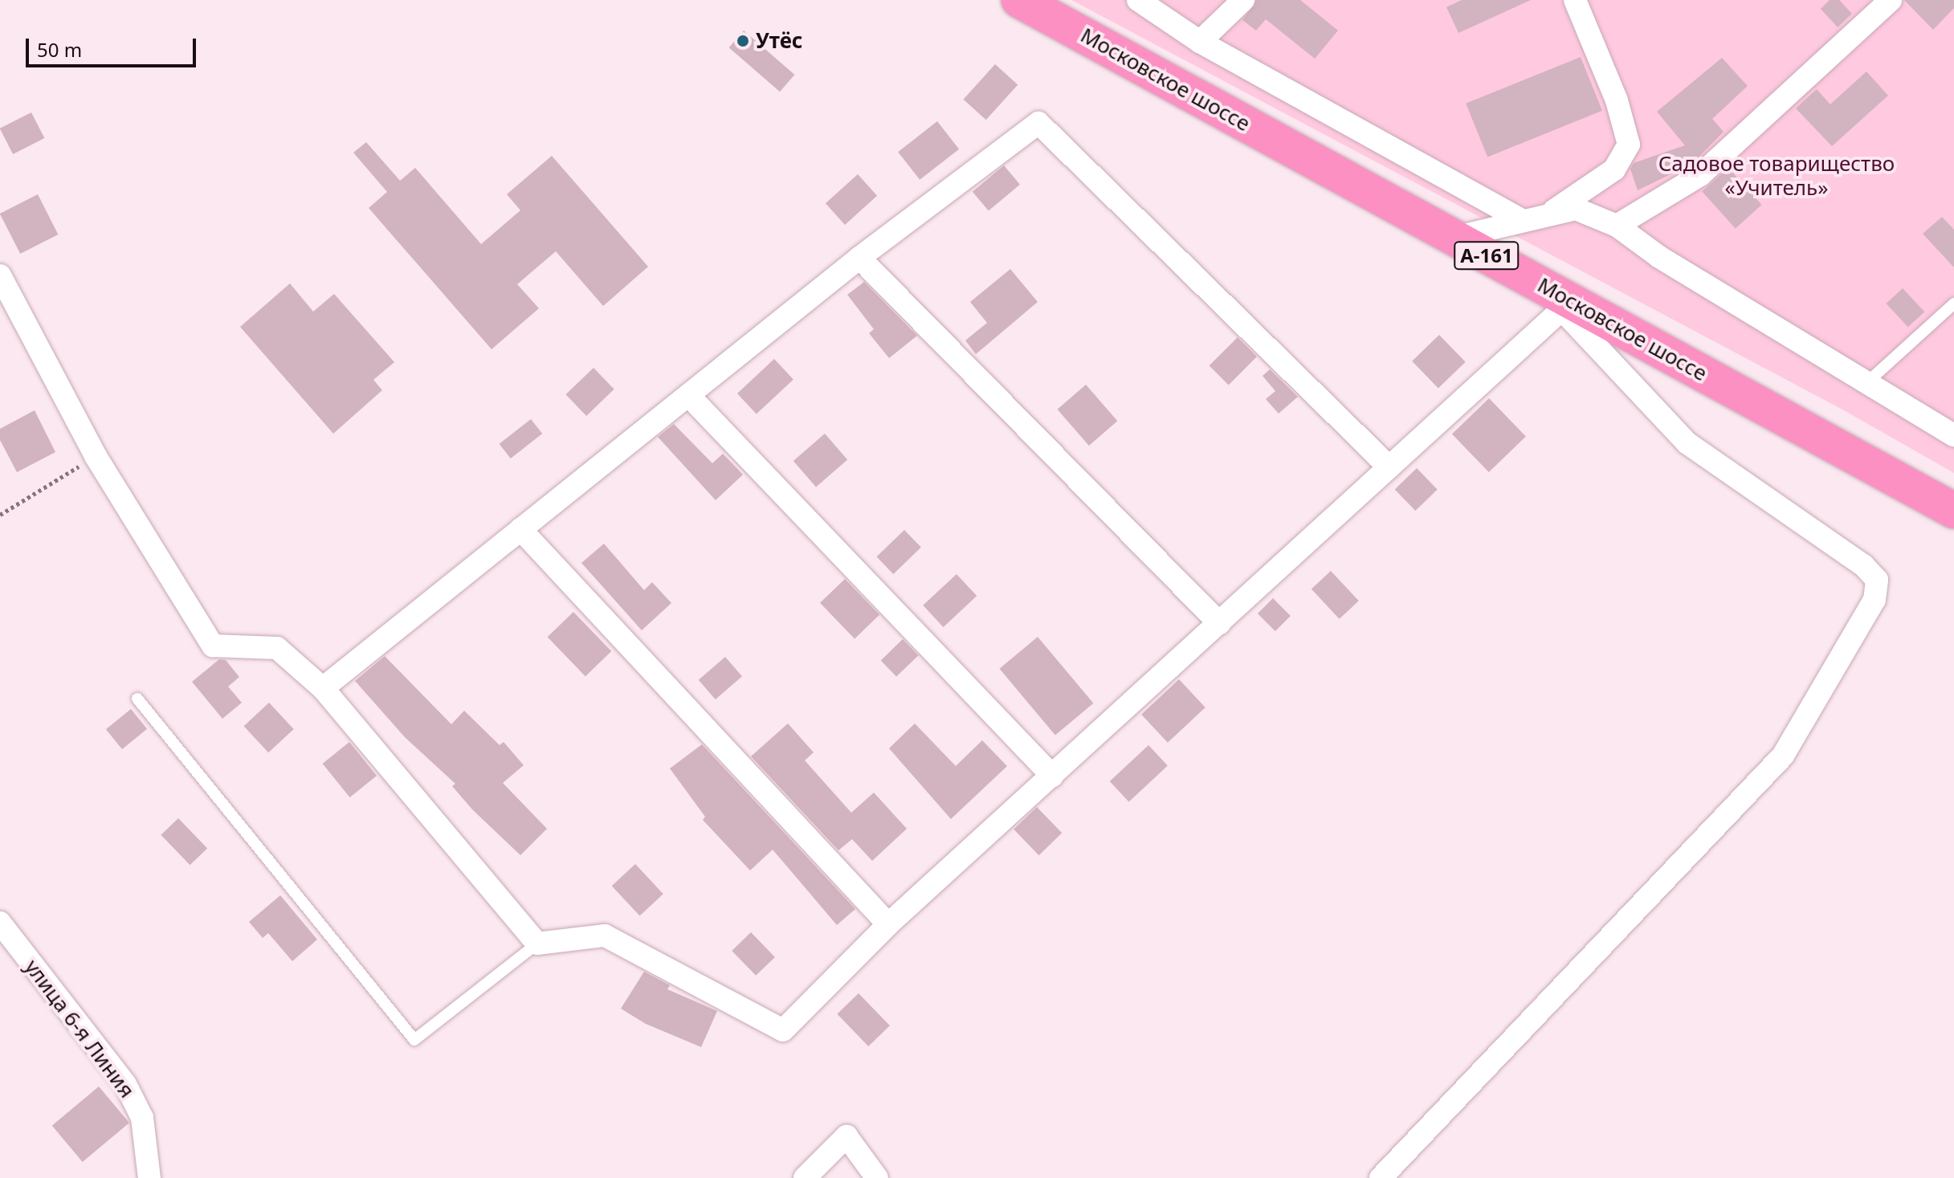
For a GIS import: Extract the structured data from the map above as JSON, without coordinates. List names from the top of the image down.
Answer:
{
  "streets": {
    "highway": ["Московское шоссе", "А-161"],
    "street": ["улица 6-я Линия"]
  },
  "parks": ["Садовое товарищество «Учитель»"],
  "places": ["Утёс"],
  "scale_bar": "50 m"
}
